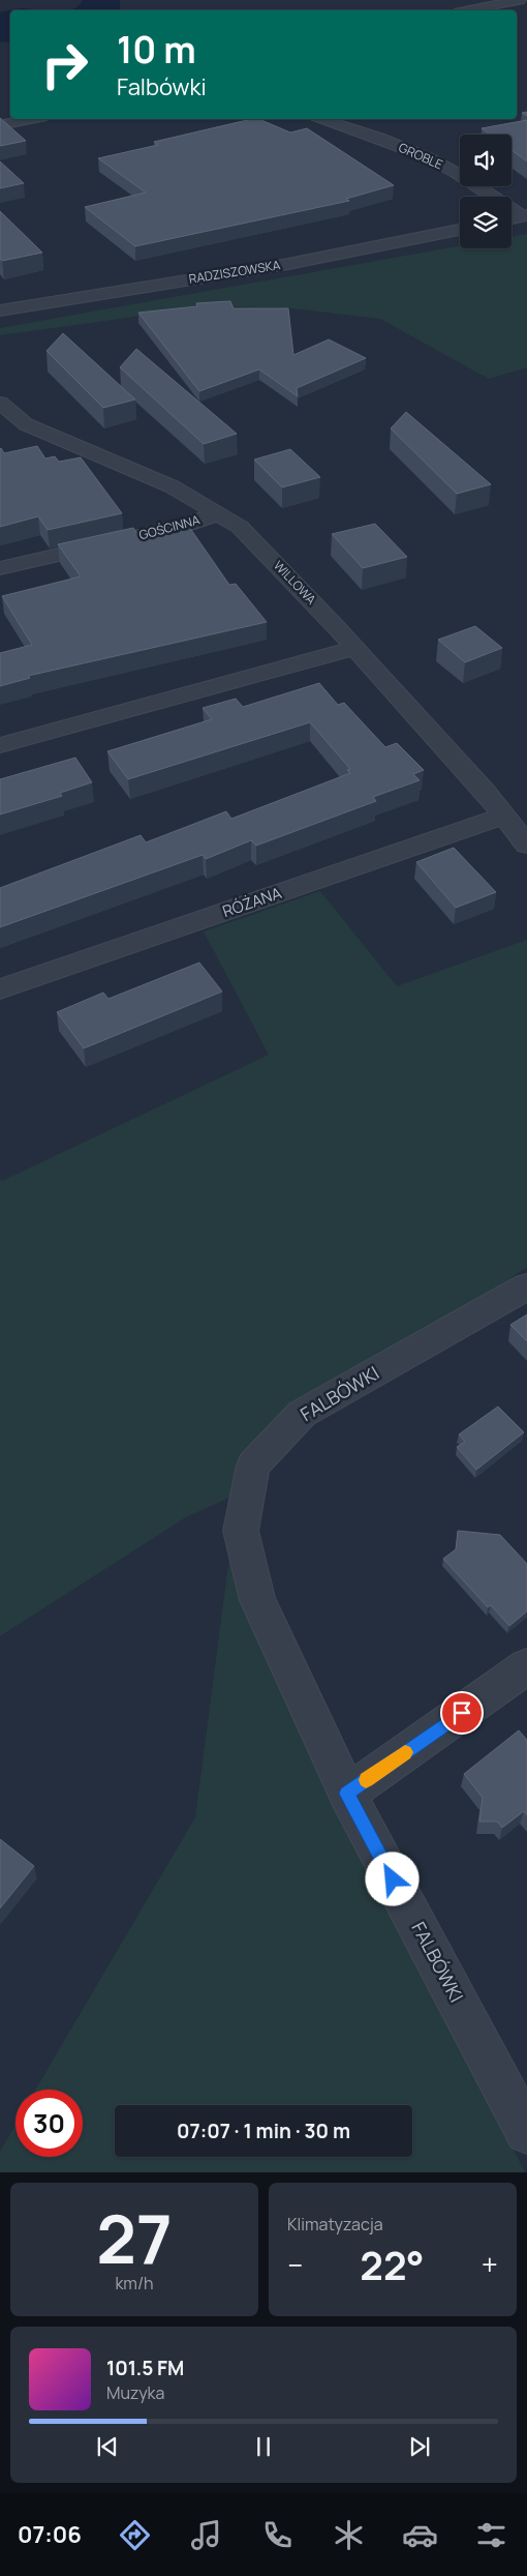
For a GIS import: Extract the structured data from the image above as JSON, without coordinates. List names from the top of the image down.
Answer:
{
  "streets": {
    "street": [
      "GROBLE",
      "RADZISZOWSKA",
      "GOŚCINNA",
      "WILLOWA",
      "RÓŻANA",
      "FALBÓWKI"
    ]
  },
  "crossings": [
    ["GOŚCINNA", "WILLOWA"],
    ["WILLOWA", "RÓŻANA"]
  ],
  "page": {
    "turn": ["10 m", "Falbówki"],
    "limit": "30",
    "trip": "07:07 · 1 min · 30 m",
    "tile": [
      ["27", "km/h"],
      "Klimatyzacja"
    ],
    "heat": ["−", "22°", "+"],
    "song": ["101.5 FM", "Muzyka"],
    "tabs": "07:06"
  }
}
